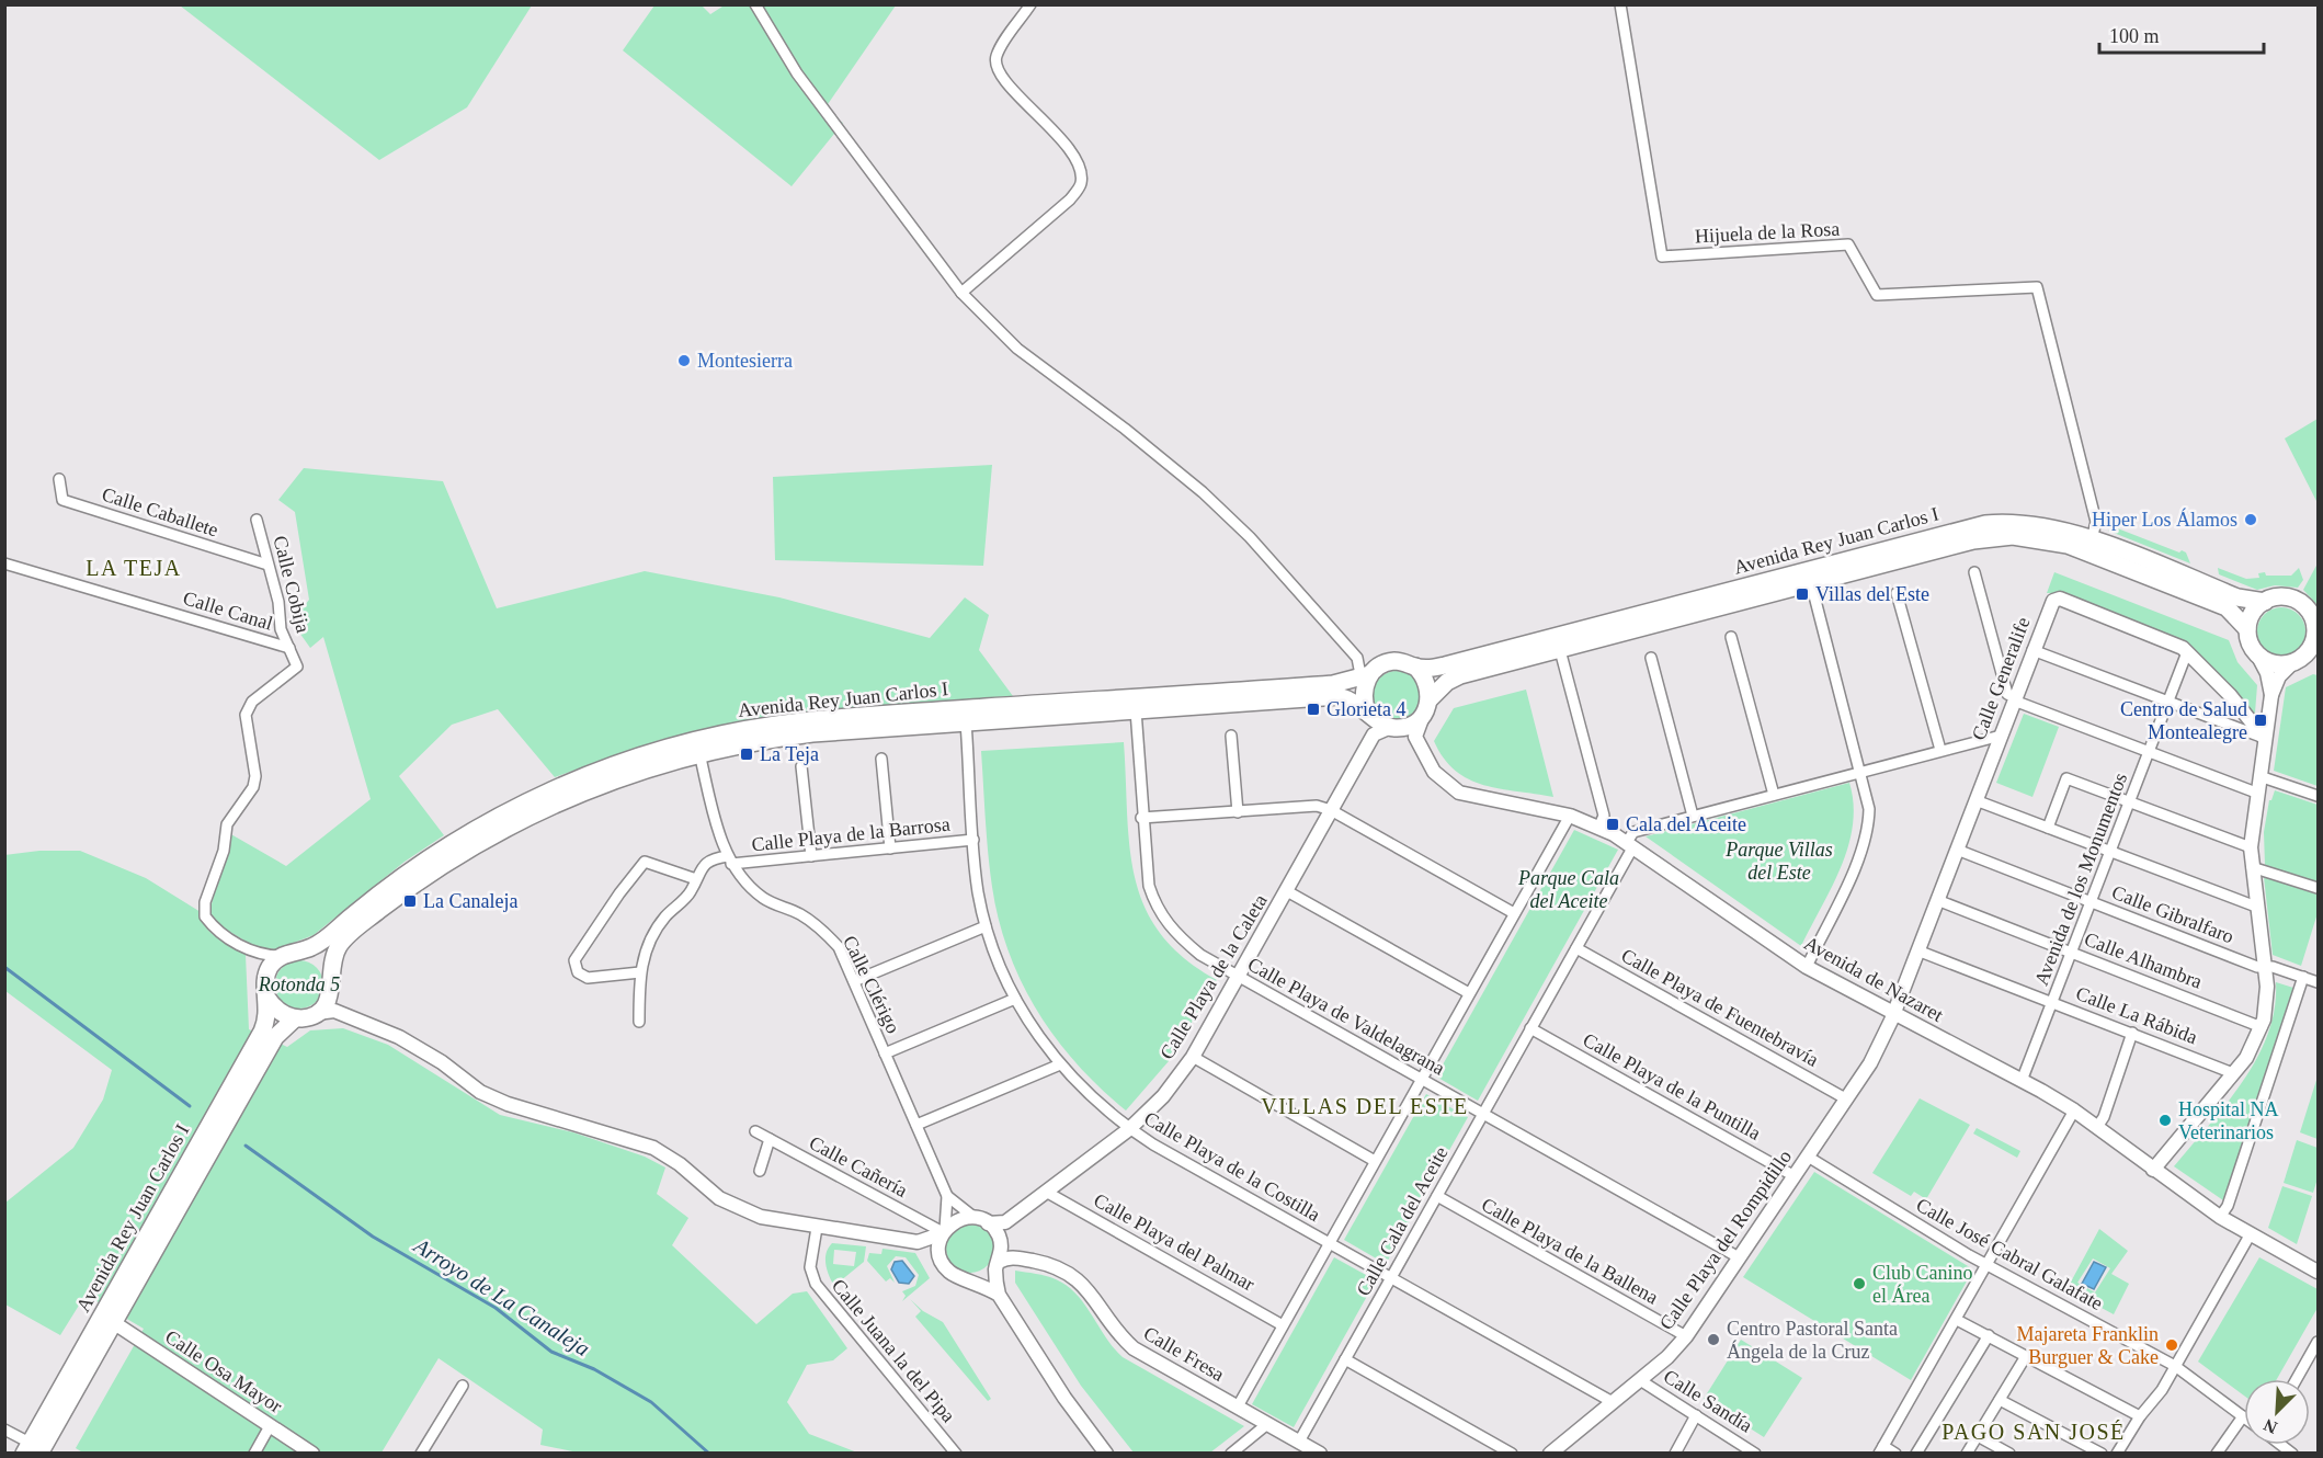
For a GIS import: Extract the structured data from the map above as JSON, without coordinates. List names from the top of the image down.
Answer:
{
  "streets": {
    "main road": ["Avenida Rey Juan Carlos I"],
    "street": [
      "Hijuela de la Rosa",
      "Calle Caballete",
      "Calle Cobija",
      "Calle Canal",
      "Calle Generalife",
      "Calle Playa de la Barrosa",
      "Avenida de los Monumentos",
      "Calle Gibralfaro",
      "Calle Alhambra",
      "Calle Playa de la Caleta",
      "Avenida de Nazaret",
      "Calle Clérigo",
      "Calle Playa de Fuentebravía",
      "Calle La Rábida",
      "Calle Playa de Valdelagrana",
      "Calle Playa de la Puntilla",
      "Calle Cañería",
      "Calle Playa de la Costilla",
      "Calle Cala del Aceite",
      "Calle Playa del Rompidillo",
      "Calle Playa del Palmar",
      "Calle Playa de la Ballena",
      "Calle José Cabral Galafate",
      "Calle Juana la del Pipa",
      "Calle Fresa",
      "Calle Osa Mayor",
      "Calle Sandía"
    ]
  },
  "crossings": [
    ["Hijuela de la Rosa", "Avenida Rey Juan Carlos I"],
    ["Calle Caballete", "Calle Cobija"],
    ["Avenida Rey Juan Carlos I", "Calle Cobija"],
    ["Avenida Rey Juan Carlos I", "Calle Clérigo"],
    ["Avenida Rey Juan Carlos I", "Calle Playa de Valdelagrana"],
    ["Avenida Rey Juan Carlos I", "Calle Playa de la Costilla"],
    ["Avenida Rey Juan Carlos I", "Calle Osa Mayor"],
    ["Calle Cobija", "Calle Canal"],
    ["Calle Generalife", "Avenida de los Monumentos"],
    ["Calle Generalife", "Calle Gibralfaro"],
    ["Calle Generalife", "Calle Alhambra"],
    ["Calle Generalife", "Avenida de Nazaret"],
    ["Calle Generalife", "Calle La Rábida"],
    ["Calle Generalife", "Calle Playa del Rompidillo"],
    ["Calle Playa de la Barrosa", "Calle Clérigo"],
    ["Calle Playa de la Barrosa", "Calle Playa de la Costilla"],
    ["Avenida de los Monumentos", "Calle Gibralfaro"],
    ["Avenida de los Monumentos", "Calle Alhambra"],
    ["Avenida de los Monumentos", "Avenida de Nazaret"],
    ["Avenida de los Monumentos", "Calle La Rábida"],
    ["Calle Playa de la Caleta", "Calle Clérigo"],
    ["Calle Playa de la Caleta", "Calle Playa de Valdelagrana"],
    ["Calle Playa de la Caleta", "Calle Cañería"],
    ["Calle Playa de la Caleta", "Calle Playa de la Costilla"],
    ["Calle Playa de la Caleta", "Calle Playa del Palmar"],
    ["Avenida de Nazaret", "Calle Cala del Aceite"],
    ["Avenida de Nazaret", "Calle Playa del Rompidillo"],
    ["Calle Clérigo", "Calle Cañería"],
    ["Calle Playa de Fuentebravía", "Calle Cala del Aceite"],
    ["Calle Playa de Fuentebravía", "Calle Playa del Rompidillo"],
    ["Calle Playa de Valdelagrana", "Calle Cala del Aceite"],
    ["Calle Playa de Valdelagrana", "Calle Playa del Rompidillo"],
    ["Calle Playa de la Puntilla", "Calle Cala del Aceite"],
    ["Calle Playa de la Puntilla", "Calle Playa del Rompidillo"],
    ["Calle Playa de la Costilla", "Calle Cala del Aceite"],
    ["Calle Playa de la Costilla", "Calle Playa del Rompidillo"],
    ["Calle Cala del Aceite", "Calle Playa de la Ballena"],
    ["Calle Cala del Aceite", "Calle Fresa"],
    ["Calle Playa del Rompidillo", "Calle Playa de la Ballena"],
    ["Calle Playa del Rompidillo", "Calle José Cabral Galafate"],
    ["Calle Playa del Rompidillo", "Calle Sandía"]
  ],
  "districts": ["LA TEJA", "VILLAS DEL ESTE", "PAGO SAN JOSÉ"],
  "water": ["Arroyo de La Canaleja"],
  "parks": ["Parque Villas del Este", "Parque Cala del Aceite", "Rotonda 5"],
  "places": {
    "other": [
      "Montesierra",
      "Hiper Los Álamos",
      "Hospital NA Veterinarios",
      "Club Canino el Área",
      "Centro Pastoral Santa Ángela de la Cruz",
      "Majareta Franklin Burguer & Cake"
    ],
    "transit": [
      "Villas del Este",
      "Glorieta 4",
      "Centro de Salud Montealegre",
      "La Teja",
      "Cala del Aceite",
      "La Canaleja"
    ]
  },
  "scale_bar": "100 m",
  "north": "bottom left"
}
